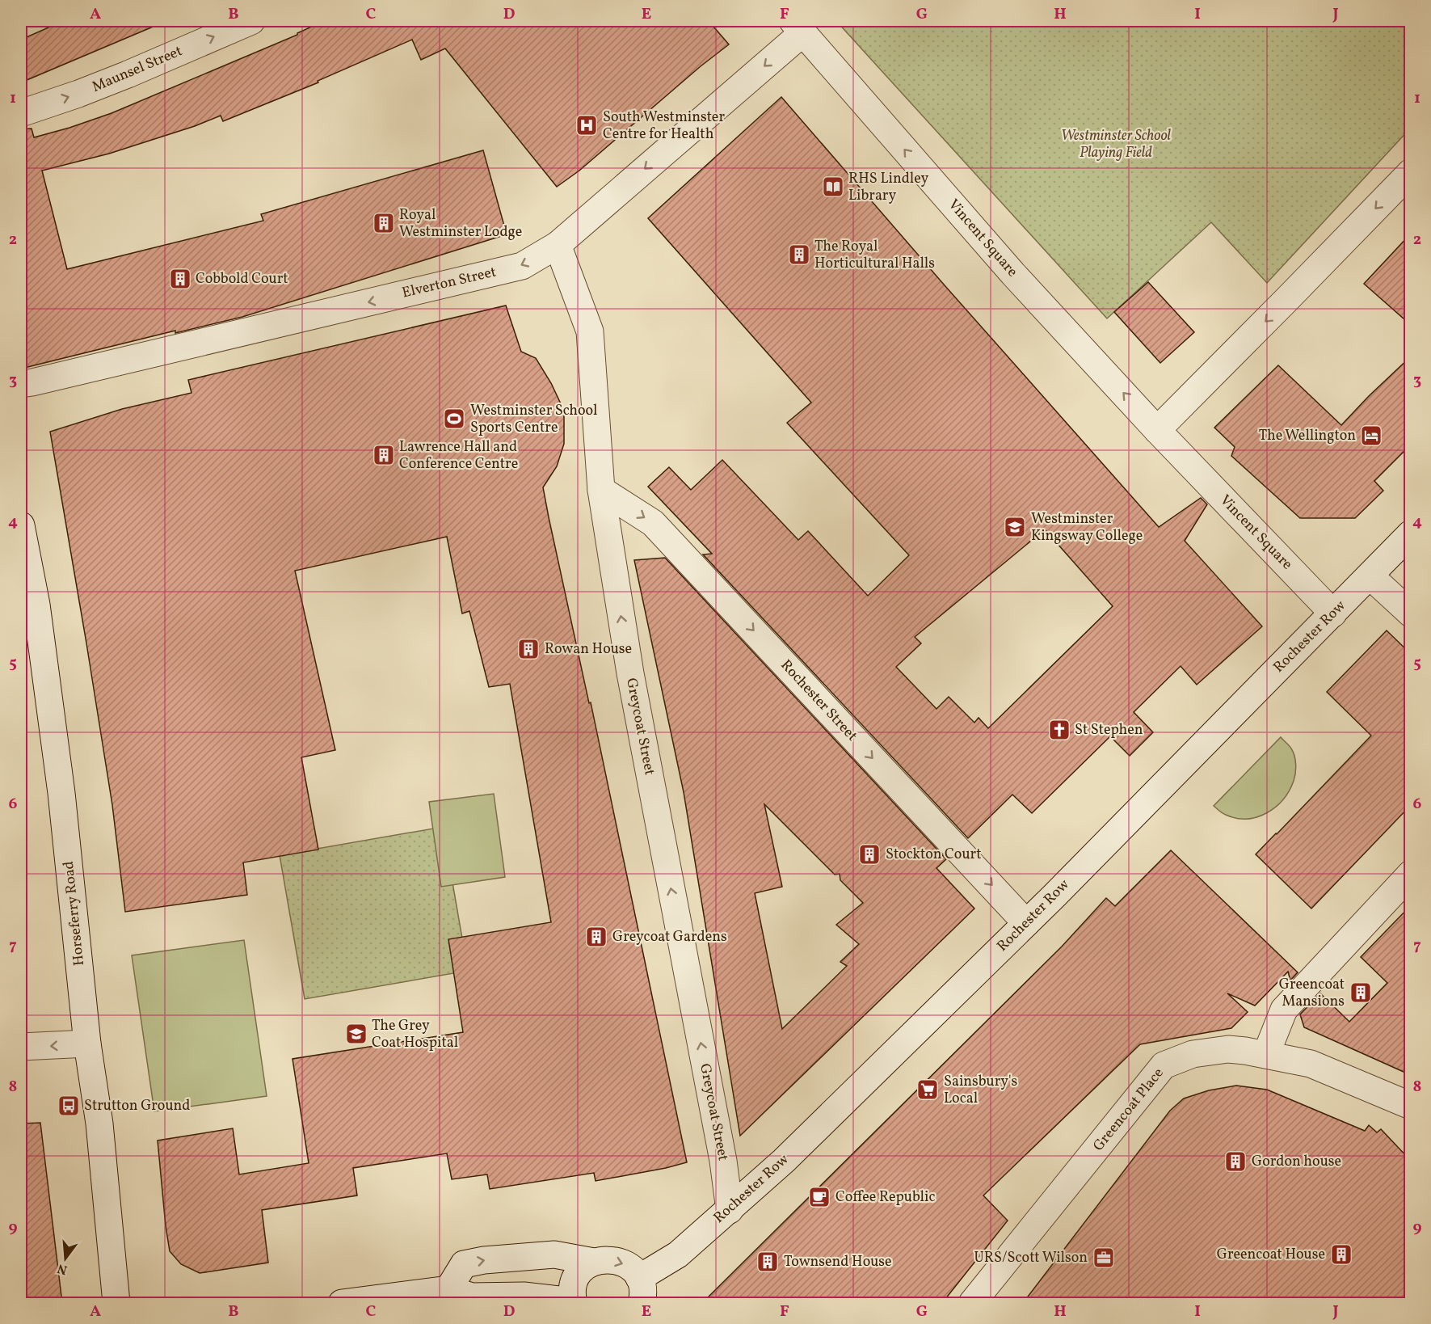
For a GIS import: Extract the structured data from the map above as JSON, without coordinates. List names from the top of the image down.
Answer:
{
  "streets": {
    "street": [
      "Maunsel Street",
      "Vincent Square",
      "Elverton Street",
      "Rochester Row",
      "Rochester Street",
      "Greycoat Street",
      "Horseferry Road",
      "Greencoat Place"
    ]
  },
  "crossings": [
    ["Vincent Square", "Elverton Street"],
    ["Vincent Square", "Rochester Row"],
    ["Elverton Street", "Greycoat Street"],
    ["Rochester Row", "Rochester Street"],
    ["Rochester Row", "Greycoat Street"],
    ["Rochester Street", "Greycoat Street"]
  ],
  "one_way": [
    "Maunsel Street",
    "Vincent Square",
    "Elverton Street",
    "Rochester Street",
    "Greycoat Street"
  ],
  "parks": ["Westminster School Playing Field"],
  "places": {
    "hospital": ["South Westminster Centre for Health"],
    "library": ["RHS Lindley Library"],
    "building": [
      "Royal Westminster Lodge",
      "The Royal Horticultural Halls",
      "Cobbold Court",
      "Lawrence Hall and Conference Centre",
      "Rowan House",
      "Stockton Court",
      "Greycoat Gardens",
      "Greencoat Mansions",
      "Gordon house",
      "Greencoat House",
      "Townsend House"
    ],
    "sports": ["Westminster School Sports Centre"],
    "hotel": ["The Wellington"],
    "school or university": ["Westminster Kingsway College", "The Grey Coat Hospital"],
    "church": ["St Stephen"],
    "supermarket": ["Sainsbury's Local"],
    "bus stop": ["Strutton Ground"],
    "cafe": ["Coffee Republic"],
    "office": ["URS/Scott Wilson"]
  },
  "north": "bottom",
  "grid": {
    "columns": [
      "A",
      "B",
      "C",
      "D",
      "E",
      "F",
      "G",
      "H",
      "I",
      "J"
    ],
    "rows": [
      "1",
      "2",
      "3",
      "4",
      "5",
      "6",
      "7",
      "8",
      "9"
    ]
  }
}
